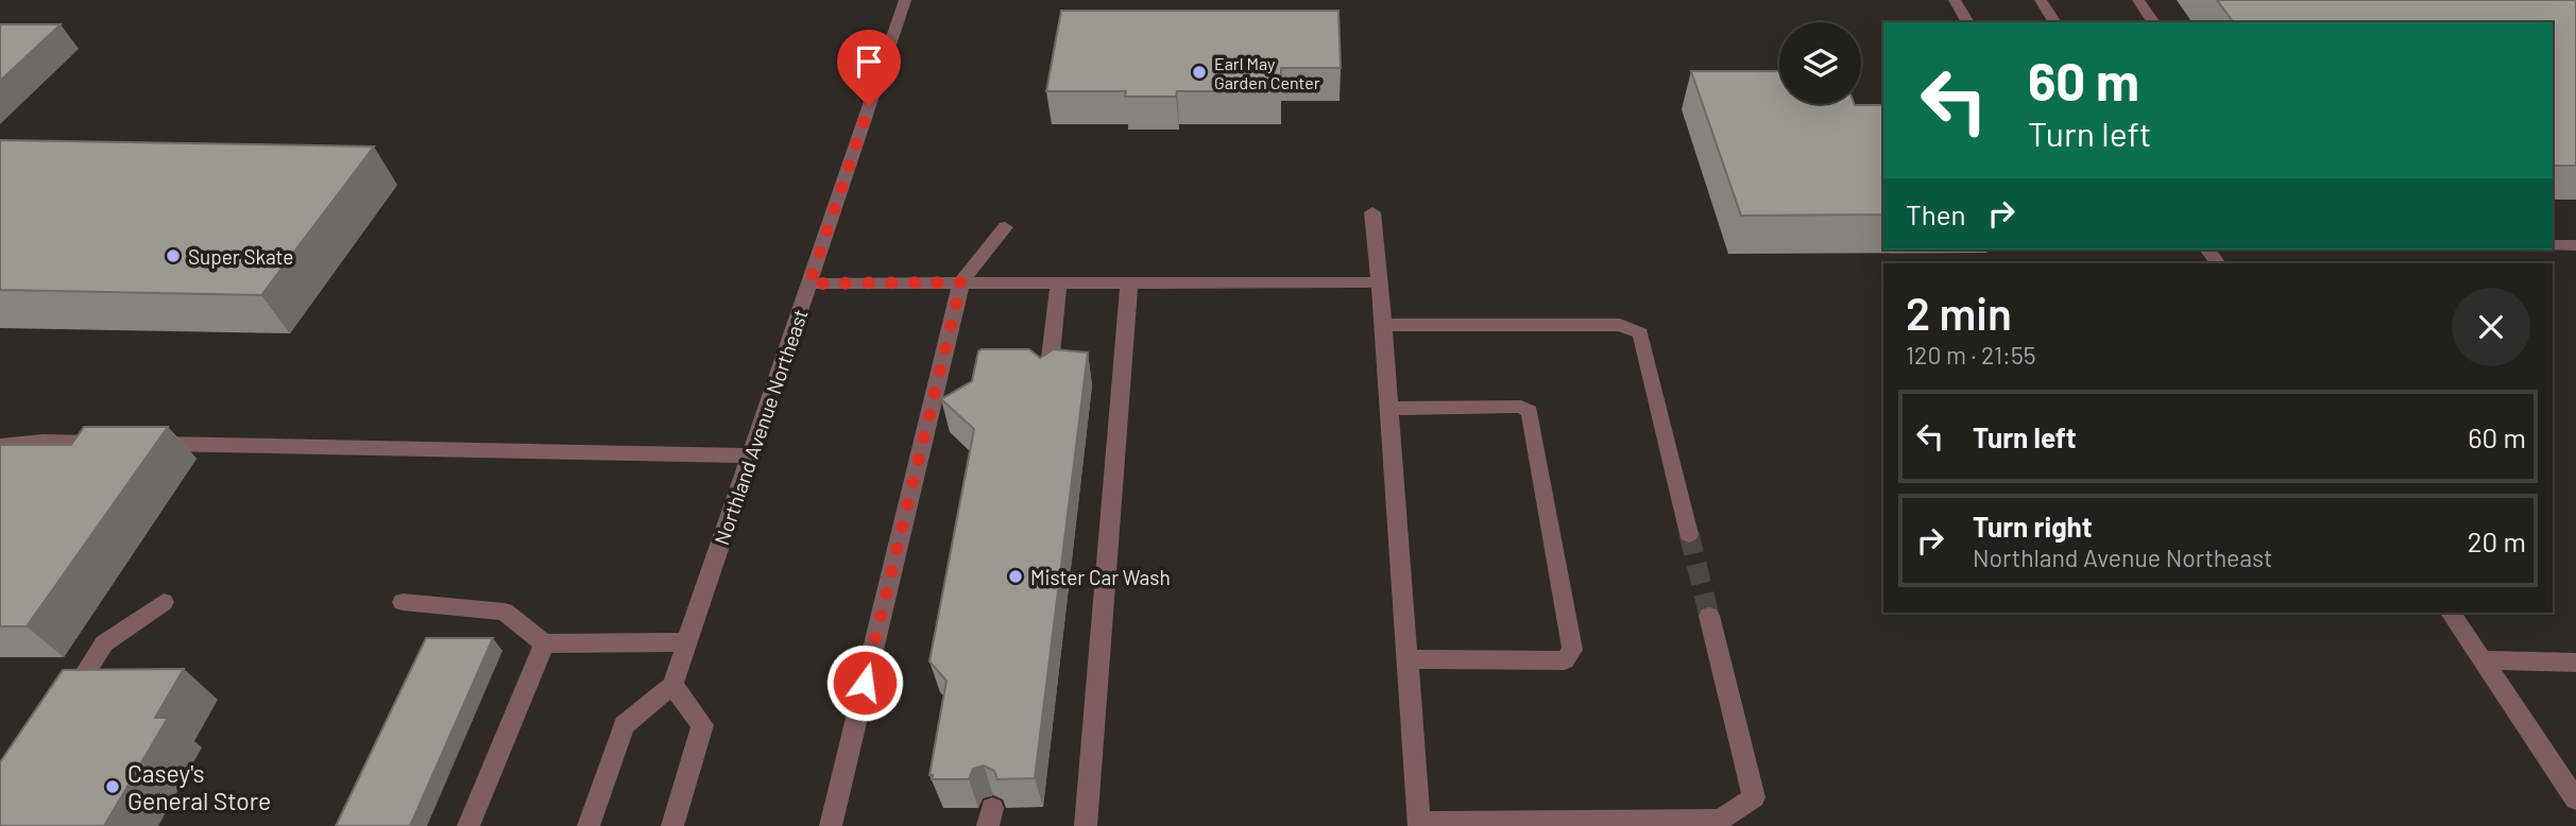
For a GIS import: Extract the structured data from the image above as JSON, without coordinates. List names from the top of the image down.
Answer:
{
  "streets": {
    "street": ["Northland Avenue Northeast"]
  },
  "places": [
    "Earl May Garden Center",
    "Super Skate",
    "Mister Car Wash",
    "Casey's General Store"
  ],
  "page": {
    "turn": ["60 m", "Turn left"],
    "then": "Then",
    "heading": ["2 min", "120 m · 21:55"],
    "list": [
      {
        "name": "Turn left",
        "value": "60 m"
      },
      {
        "name": "Turn right",
        "note": "Northland Avenue Northeast",
        "value": "20 m"
      }
    ]
  }
}
